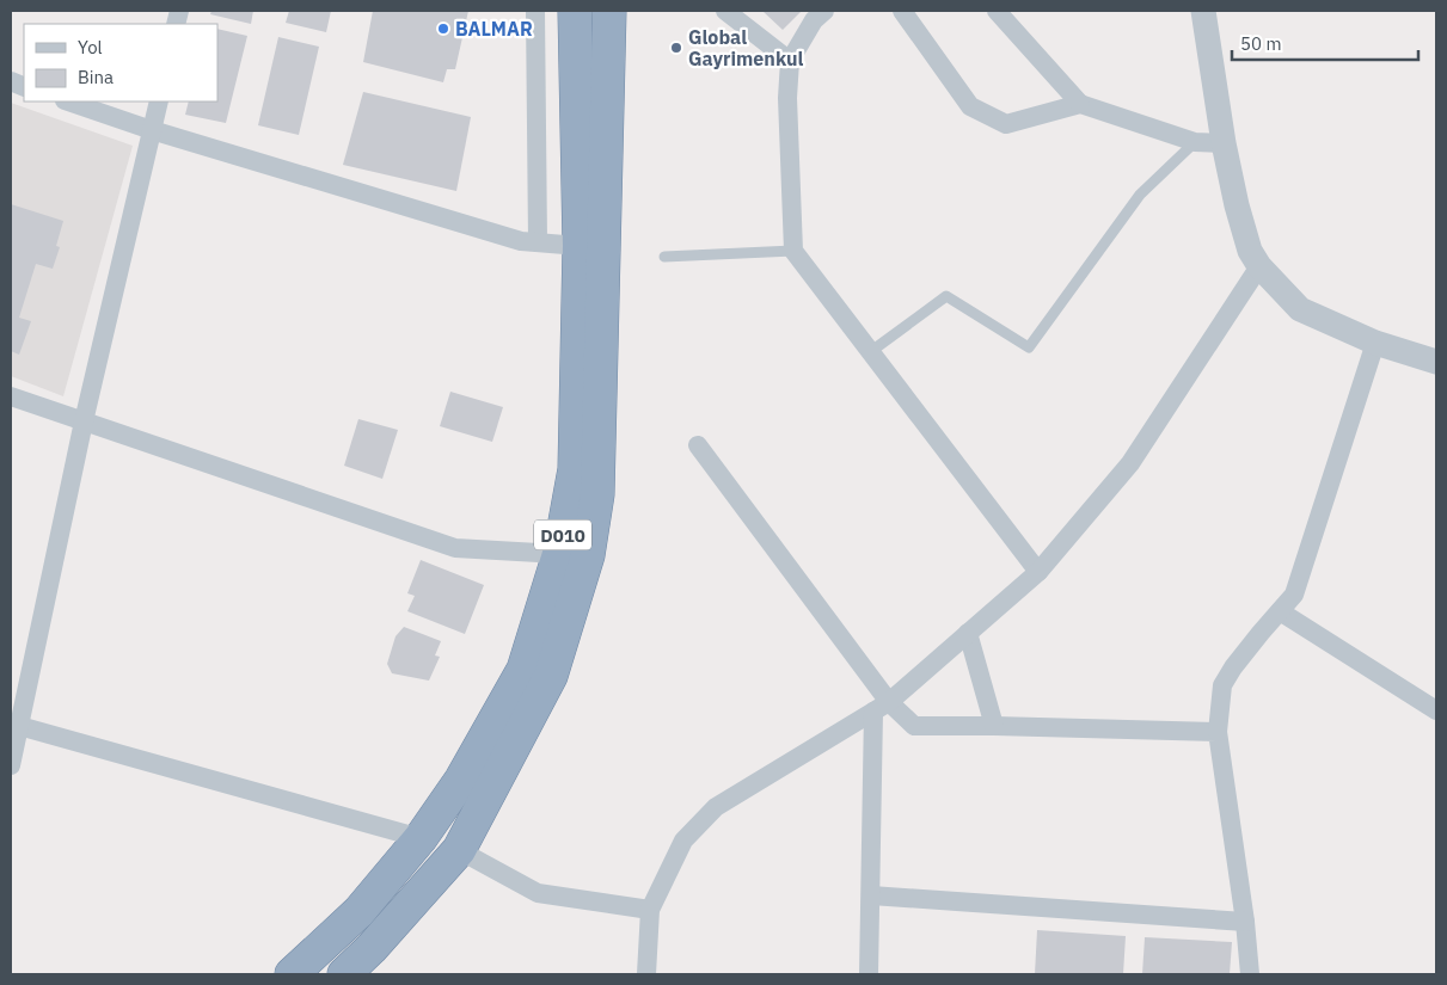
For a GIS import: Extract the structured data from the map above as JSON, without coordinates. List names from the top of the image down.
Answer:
{
  "streets": {
    "highway": ["D010"]
  },
  "places": ["BALMAR", "Global Gayrimenkul"],
  "legend": ["Yol", "Bina"],
  "scale_bar": "50 m"
}
